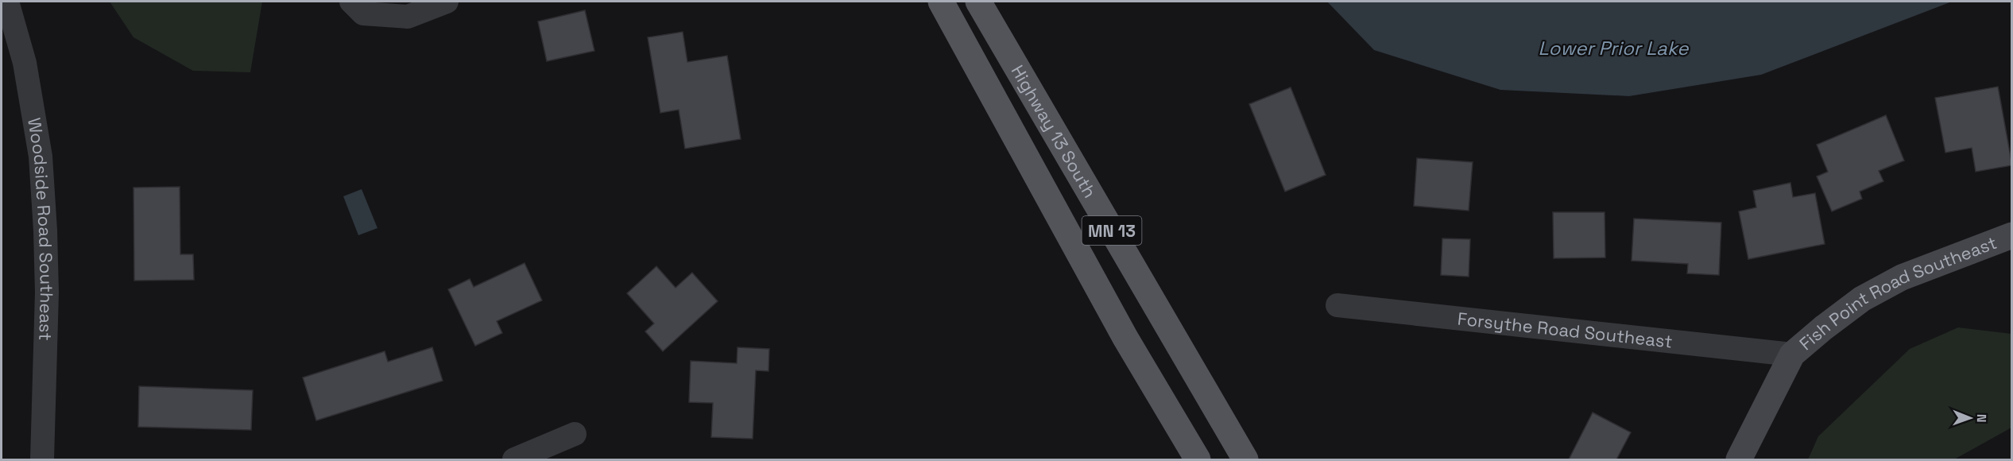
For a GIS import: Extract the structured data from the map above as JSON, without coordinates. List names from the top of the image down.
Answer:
{
  "streets": {
    "main road": ["Highway 13 South", "MN 13"],
    "street": ["Woodside Road Southeast", "Fish Point Road Southeast", "Forsythe Road Southeast"]
  },
  "crossings": [
    ["Fish Point Road Southeast", "Forsythe Road Southeast"]
  ],
  "water": ["Lower Prior Lake"],
  "north": "right"
}
